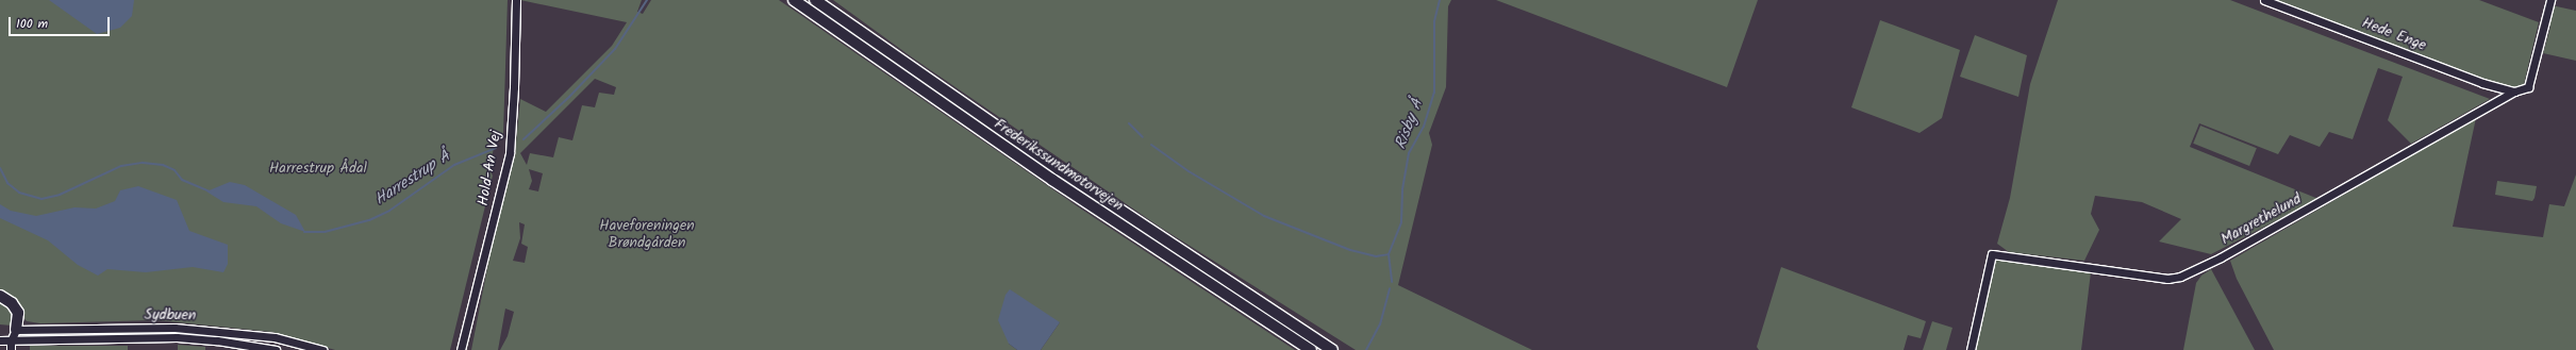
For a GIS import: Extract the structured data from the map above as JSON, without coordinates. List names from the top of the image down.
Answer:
{
  "streets": {
    "highway": ["Frederikssundmotorvejen"],
    "street": [
      "Hede Enge",
      "Hold-An Vej",
      "Margrethelund",
      "Sydbuen"
    ]
  },
  "crossings": [
    ["Hede Enge", "Margrethelund"]
  ],
  "water": ["Risby Å", "Harrestrup Å"],
  "parks": ["Harrestrup Ådal", "Haveforeningen Brøndgården"],
  "scale_bar": "100 m"
}
